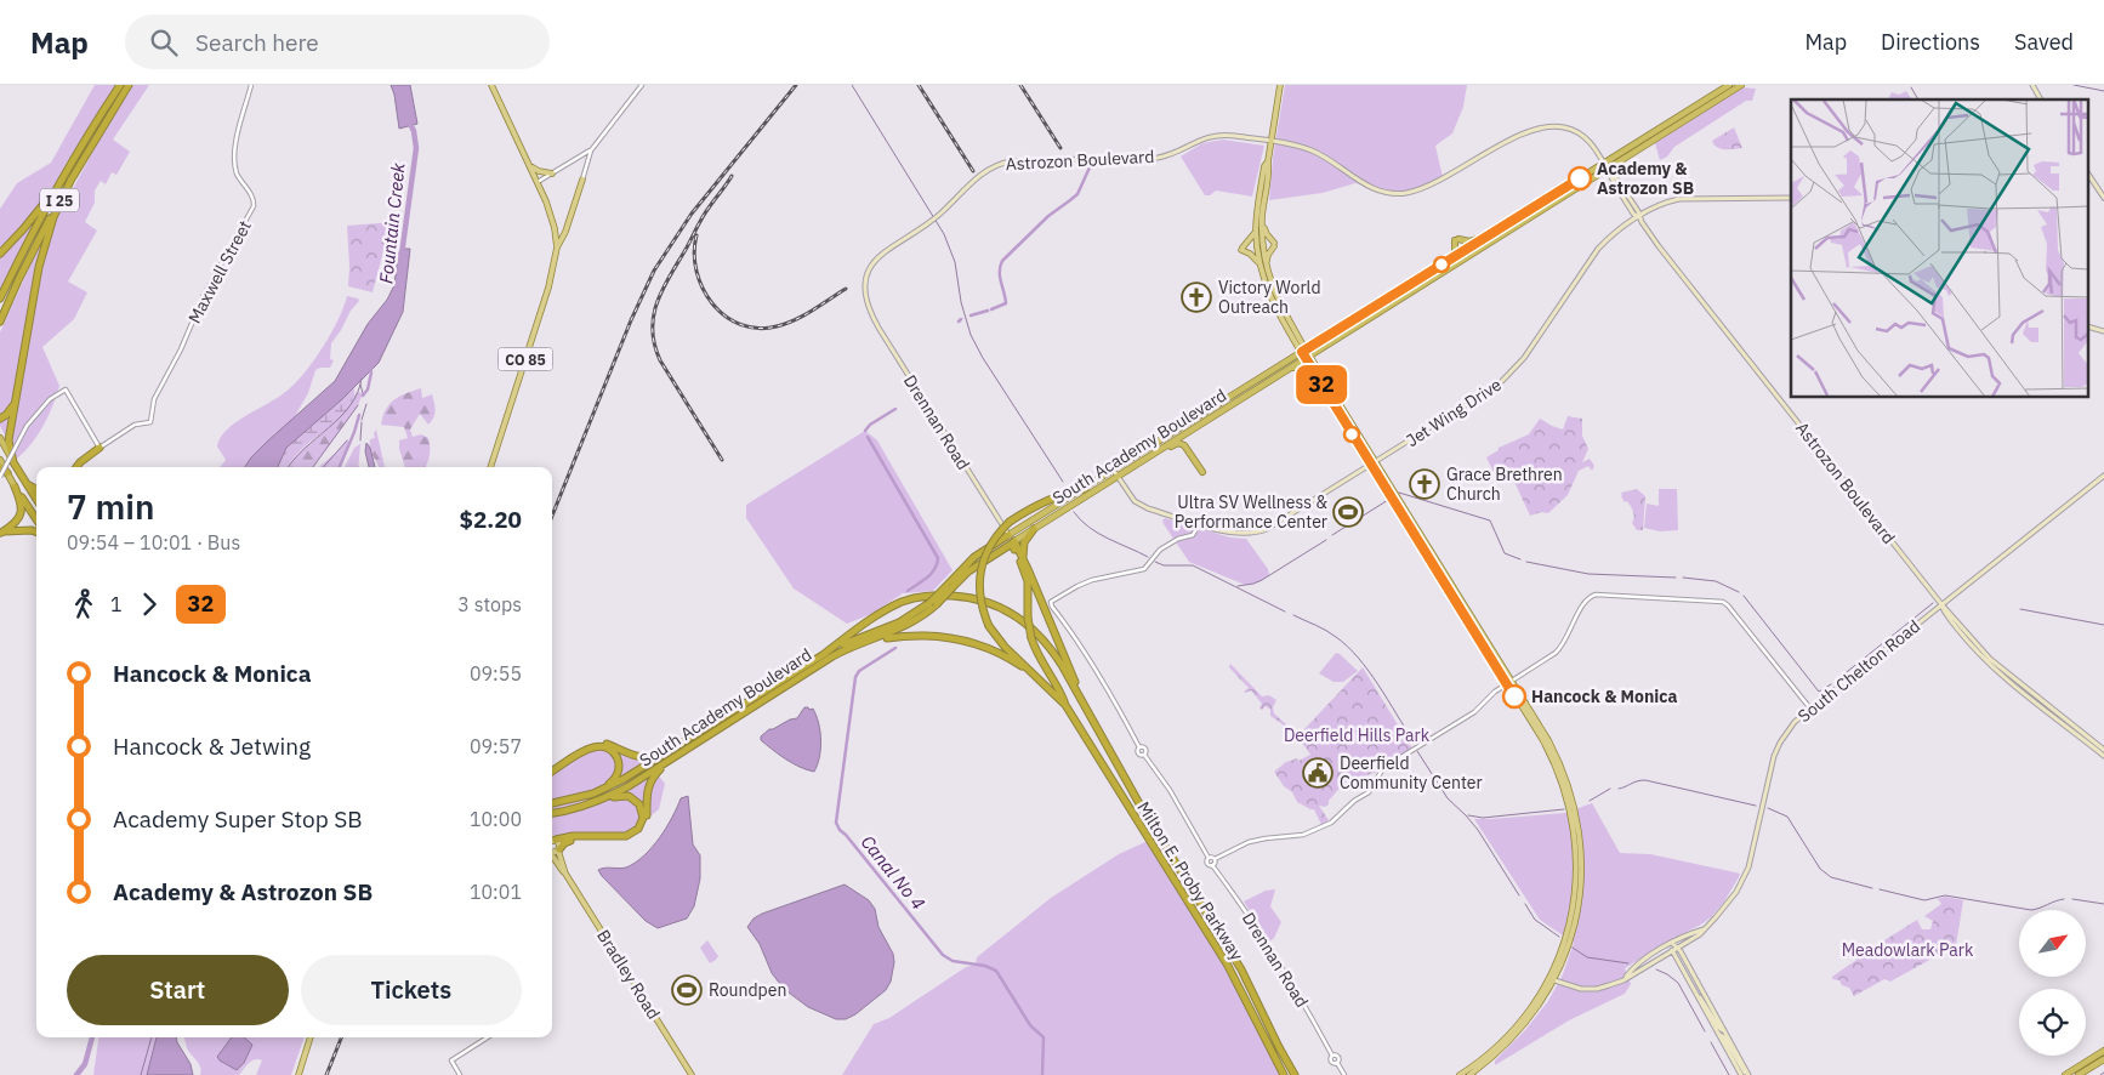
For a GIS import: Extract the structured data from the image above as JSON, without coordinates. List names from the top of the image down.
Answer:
{
  "streets": {
    "highway": ["I 25", "South Academy Boulevard", "Milton E. Proby Parkway"],
    "main road": [
      "Astrozon Boulevard",
      "CO 85",
      "Jet Wing Drive",
      "Drennan Road",
      "South Chelton Road",
      "Bradley Road"
    ],
    "street": ["Maxwell Street"]
  },
  "crossings": [
    ["Astrozon Boulevard", "Jet Wing Drive"],
    ["Astrozon Boulevard", "Drennan Road"],
    ["Astrozon Boulevard", "South Academy Boulevard"],
    ["Astrozon Boulevard", "South Chelton Road"],
    ["Jet Wing Drive", "South Academy Boulevard"],
    ["Drennan Road", "South Academy Boulevard"]
  ],
  "water": ["Fountain Creek", "Canal No 4"],
  "parks": ["Deerfield Hills Park", "Meadowlark Park"],
  "places": {
    "other": ["Academy & Astrozon SB", "Hancock & Monica"],
    "church": ["Victory World Outreach", "Grace Brethren Church"],
    "sports": ["Ultra SV Wellness & Performance Center", "Roundpen"],
    "public building": ["Deerfield Community Center"]
  },
  "lines": ["bus line 32"],
  "north": "top right",
  "page": {
    "header": "Map",
    "search": "Search here",
    "nav": ["Map", "Directions", "Saved"],
    "on_map": "32",
    "heading": ["7 min", "09:54 – 10:01 · Bus", "$2.20"],
    "legs": ["1", "32", "3 stops"],
    "list": [
      {
        "name": "Hancock & Monica",
        "value": "09:55"
      },
      {
        "name": "Hancock & Jetwing",
        "value": "09:57"
      },
      {
        "name": "Academy Super Stop SB",
        "value": "10:00"
      },
      {
        "name": "Academy & Astrozon SB",
        "value": "10:01"
      }
    ],
    "buttons": ["Start", "Tickets"]
  }
}
